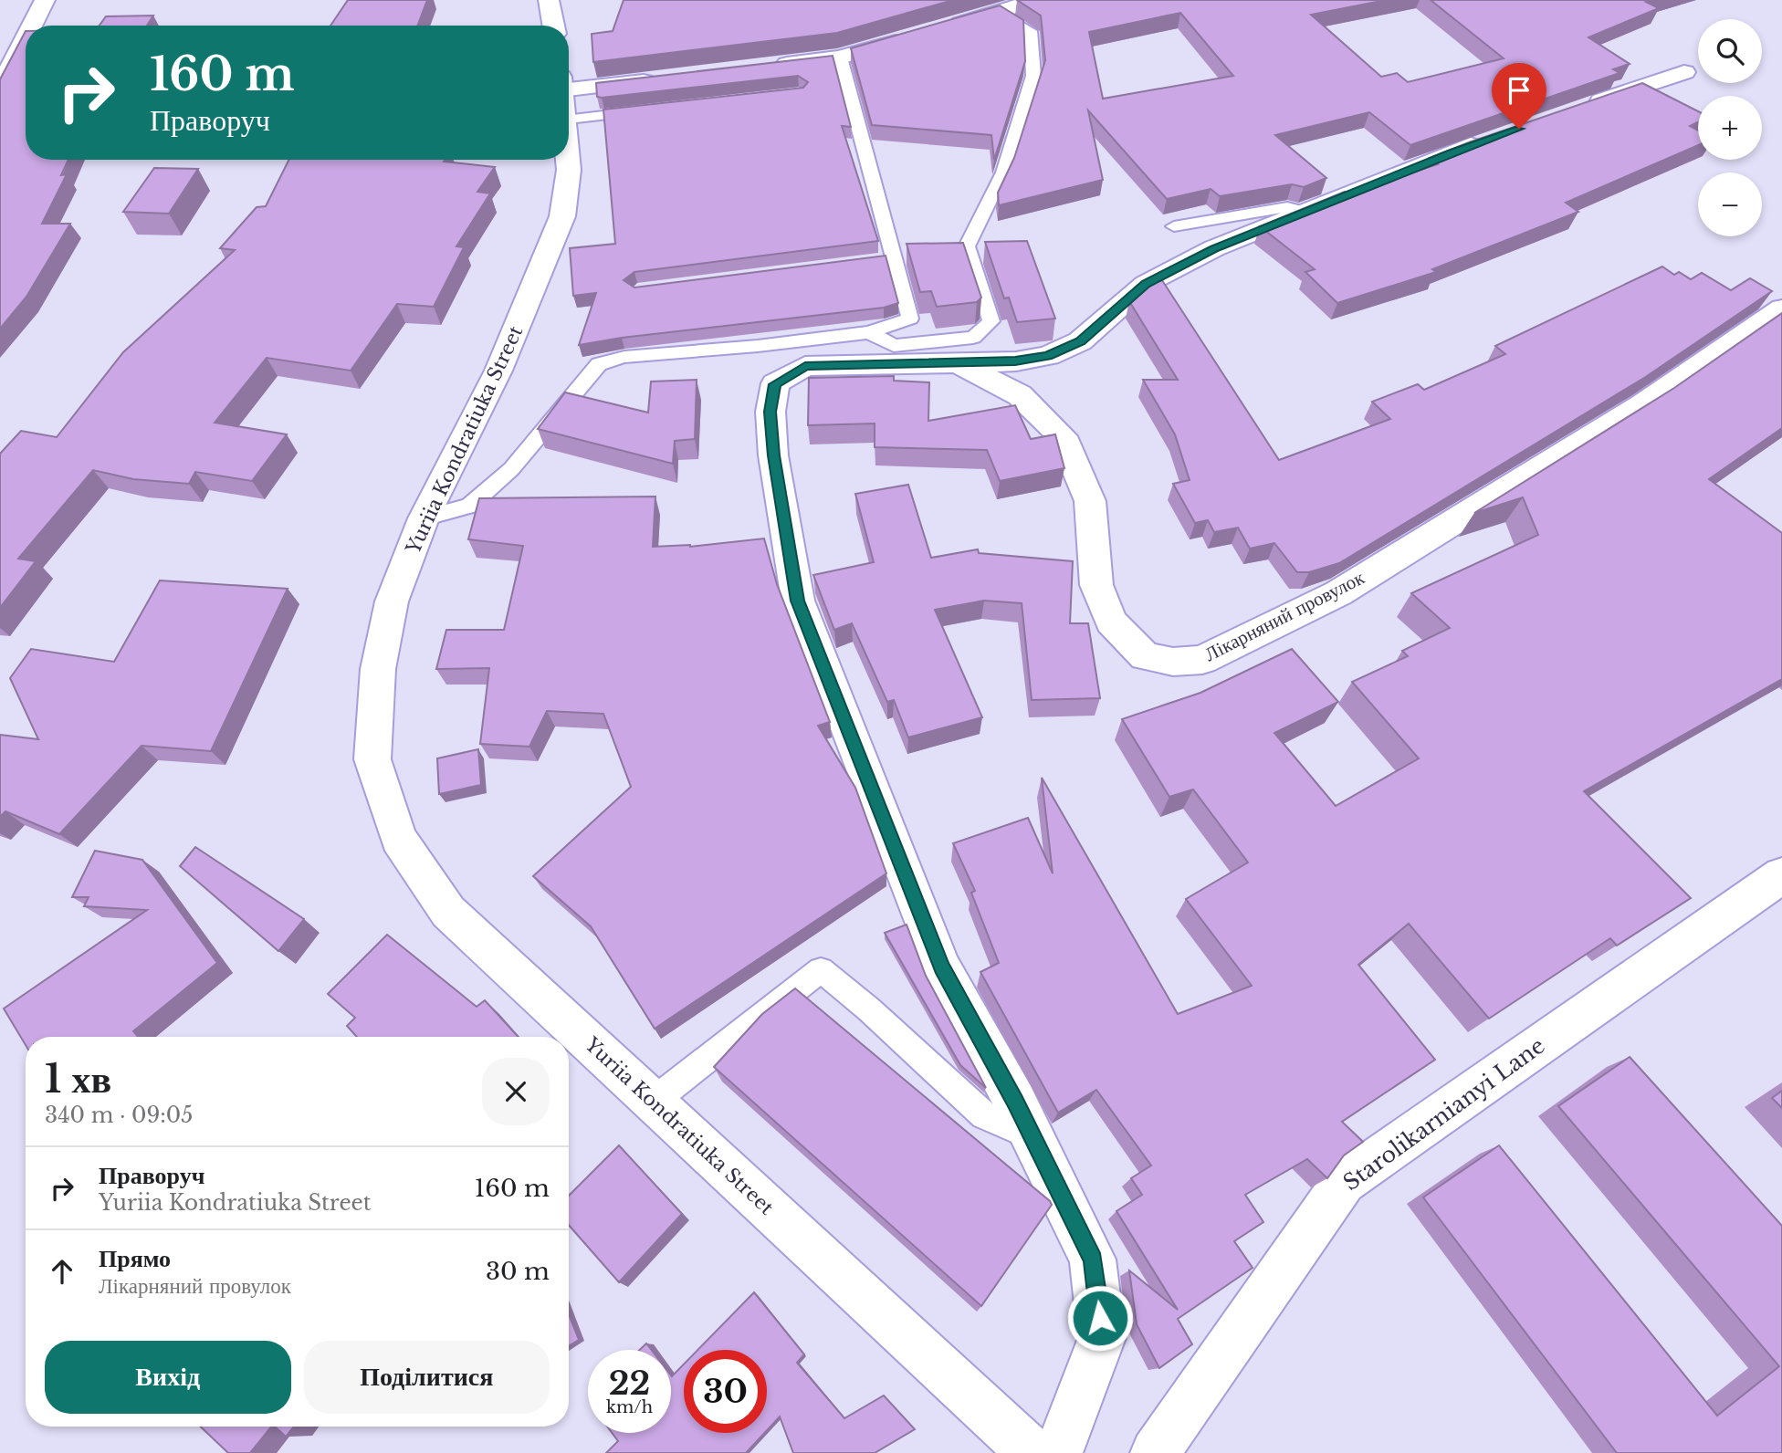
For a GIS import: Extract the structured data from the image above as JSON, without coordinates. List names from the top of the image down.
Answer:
{
  "streets": {
    "street": ["Yuriia Kondratiuka Street", "Лікарняний провулок", "Starolikarnianyi Lane"]
  },
  "page": {
    "map_buttons": ["+", "−"],
    "turn": ["160 m", "Праворуч"],
    "heading": ["1 хв", "340 m · 09:05"],
    "list": [
      {
        "name": "Праворуч",
        "note": "Yuriia Kondratiuka Street",
        "value": "160 m"
      },
      {
        "name": "Прямо",
        "note": "Лікарняний провулок",
        "value": "30 m"
      }
    ],
    "buttons": ["Вихід", "Поділитися"],
    "speed": "22 km/h",
    "limit": "30"
  }
}
